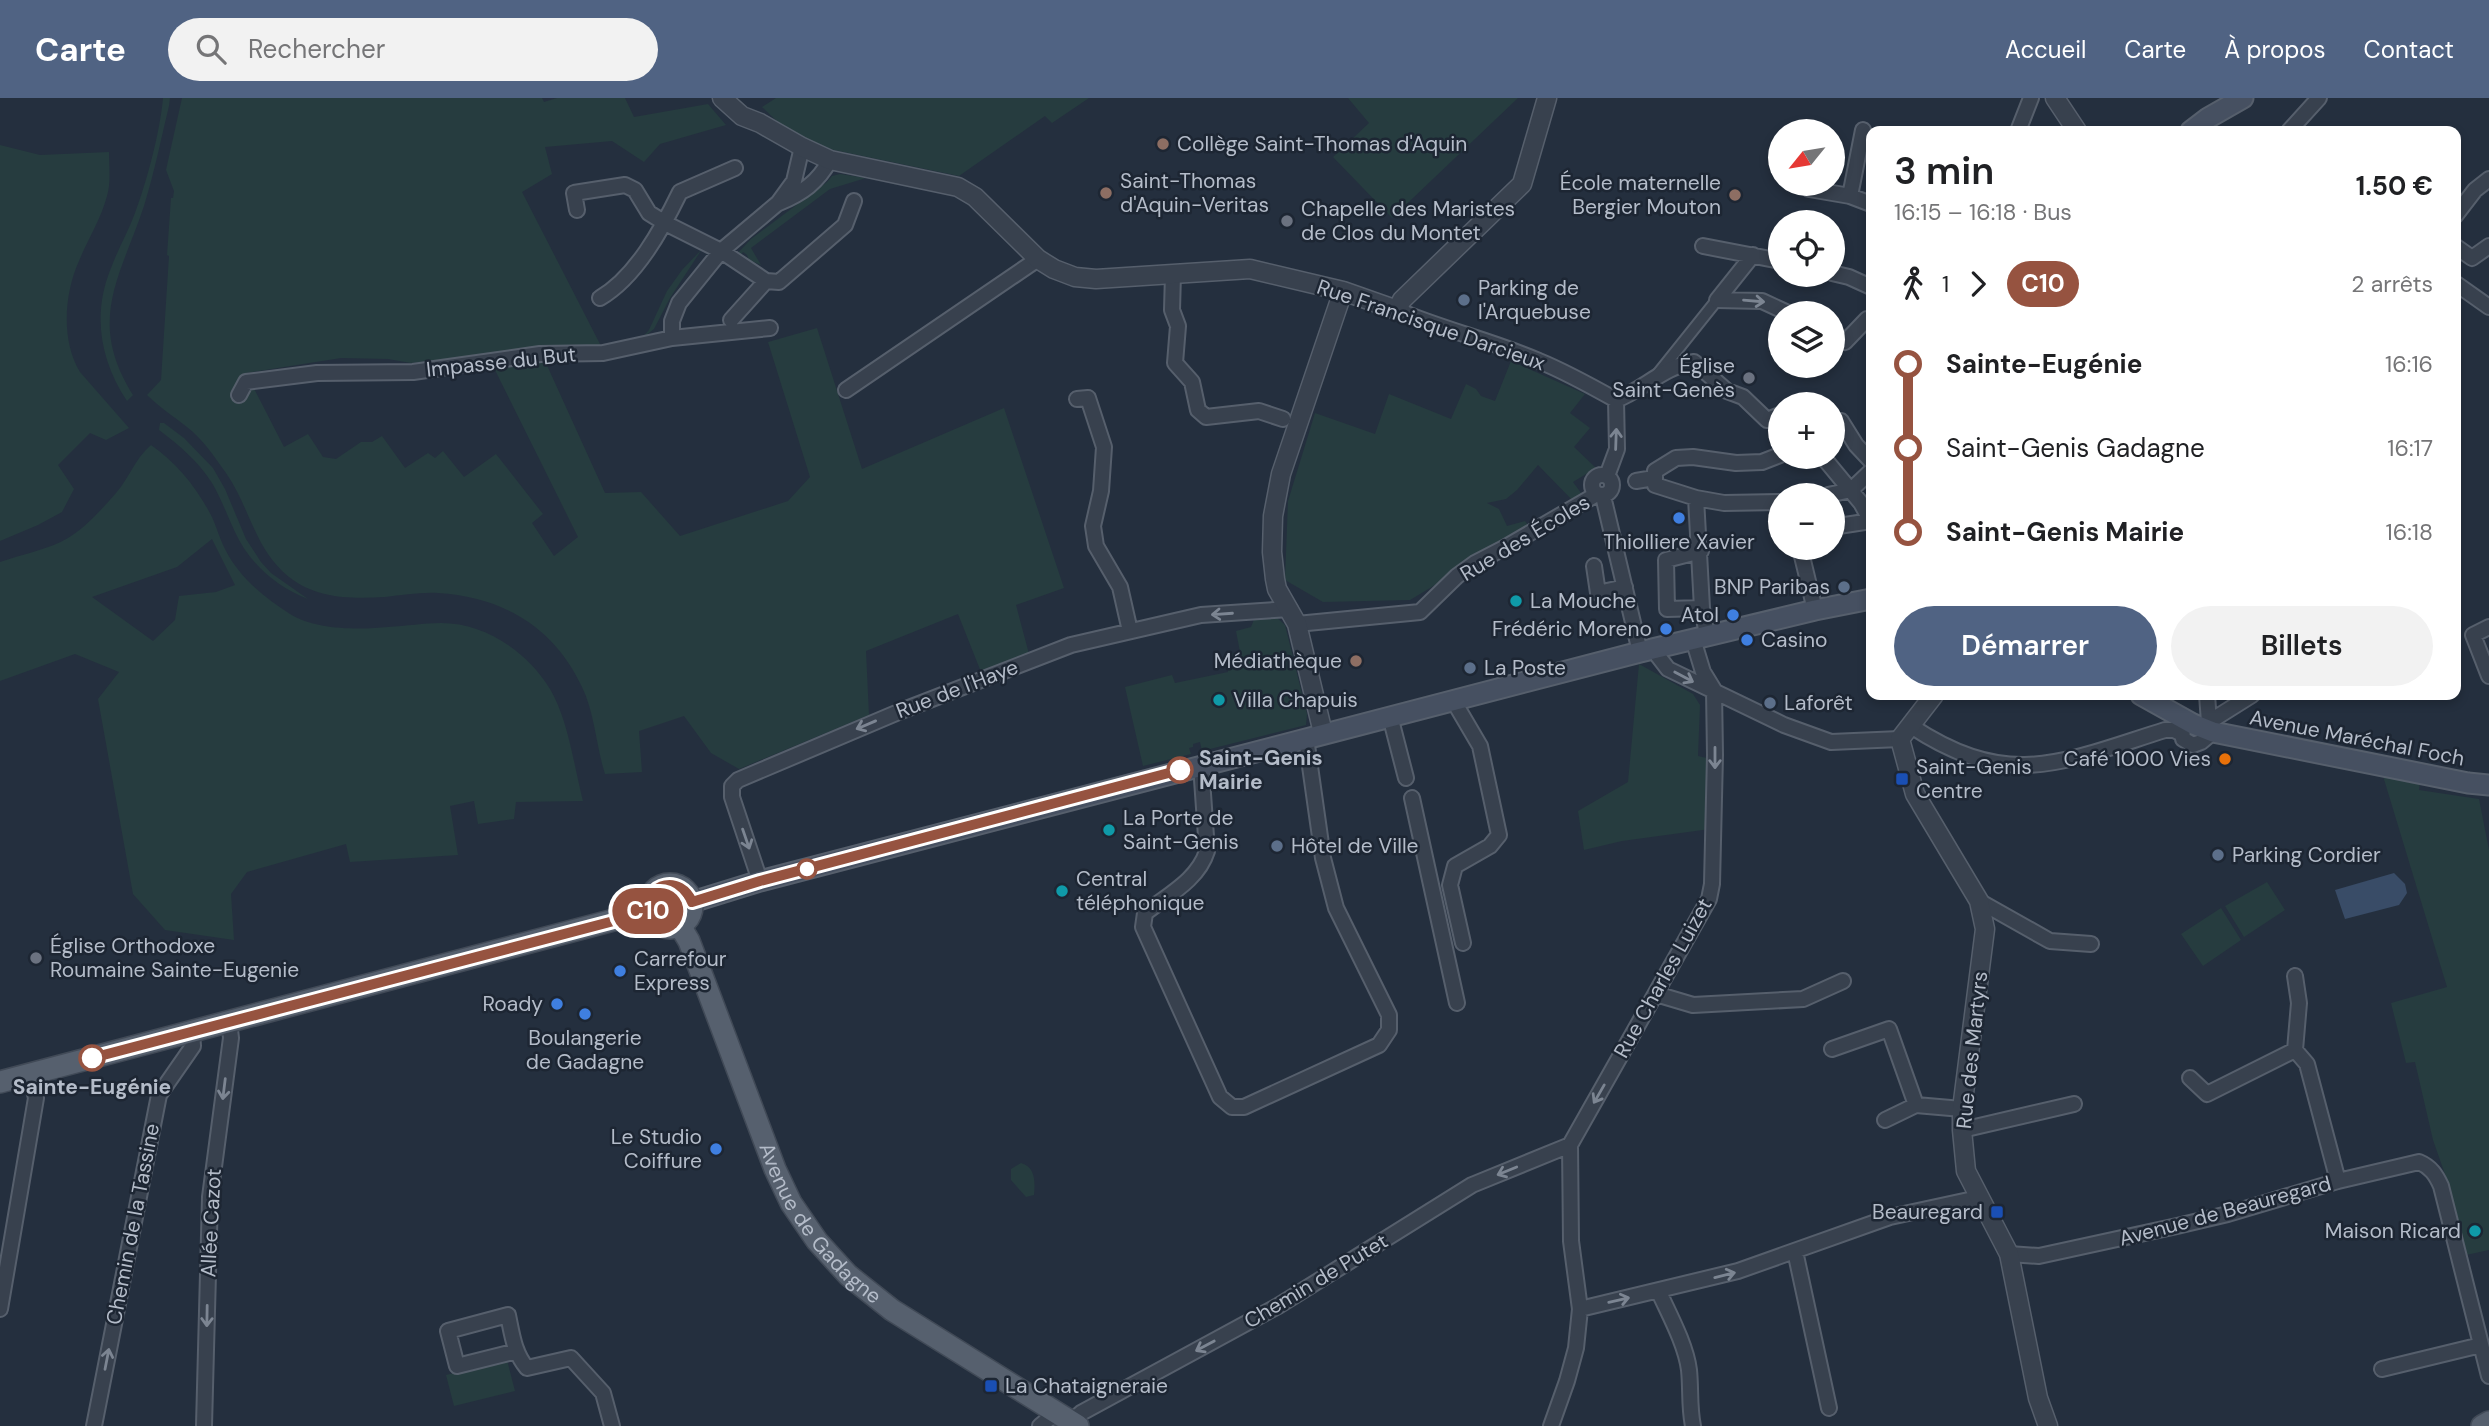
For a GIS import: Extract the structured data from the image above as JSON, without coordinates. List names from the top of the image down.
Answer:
{
  "streets": {
    "main road": ["Avenue Maréchal Foch", "Avenue de Gadagne"],
    "street": [
      "Rue Francisque Darcieux",
      "Impasse du But",
      "Rue des Écoles",
      "Rue de l'Haye",
      "Rue Charles Luizet",
      "Rue des Martyrs",
      "Avenue de Beauregard",
      "Allée Cazot",
      "Chemin de la Tassine",
      "Chemin de Putet"
    ]
  },
  "crossings": [
    ["Rue des Écoles", "Rue de l'Haye"],
    ["Rue Charles Luizet", "Chemin de Putet"],
    ["Rue des Martyrs", "Avenue de Beauregard"],
    ["Avenue de Gadagne", "Chemin de Putet"]
  ],
  "one_way": [
    "Rue de l'Haye",
    "Rue Charles Luizet",
    "Allée Cazot",
    "Chemin de Putet"
  ],
  "places": {
    "other": [
      "Collège Saint-Thomas d'Aquin",
      "Saint-Thomas d'Aquin-Veritas",
      "École maternelle Bergier Mouton",
      "Chapelle des Maristes de Clos du Montet",
      "Parking de l'Arquebuse",
      "Église Saint-Genès",
      "Thiolliere Xavier",
      "BNP Paribas",
      "La Mouche",
      "Atol",
      "Frédéric Moreno",
      "Casino",
      "Médiathèque",
      "La Poste",
      "Villa Chapuis",
      "Laforêt",
      "Café 1000 Vies",
      "Saint-Genis Mairie",
      "La Porte de Saint-Genis",
      "Hôtel de Ville",
      "Parking Cordier",
      "Central téléphonique",
      "Église Orthodoxe Roumaine Sainte-Eugenie",
      "Carrefour Express",
      "Roady",
      "Boulangerie de Gadagne",
      "Sainte-Eugénie",
      "Le Studio Coiffure",
      "Maison Ricard"
    ],
    "transit": ["Saint-Genis Centre", "Beauregard", "La Chataigneraie"]
  },
  "lines": ["bus line C10"],
  "north": "bottom left",
  "page": {
    "header": "Carte",
    "search": "Rechercher",
    "nav": [
      "Accueil",
      "Carte",
      "À propos",
      "Contact"
    ],
    "on_map": "C10",
    "map_buttons": ["+", "−"],
    "heading": ["3 min", "16:15 – 16:18 · Bus", "1.50 €"],
    "legs": ["1", "C10", "2 arrêts"],
    "list": [
      {
        "name": "Sainte-Eugénie",
        "value": "16:16"
      },
      {
        "name": "Saint-Genis Gadagne",
        "value": "16:17"
      },
      {
        "name": "Saint-Genis Mairie",
        "value": "16:18"
      }
    ],
    "buttons": ["Démarrer", "Billets"]
  }
}
